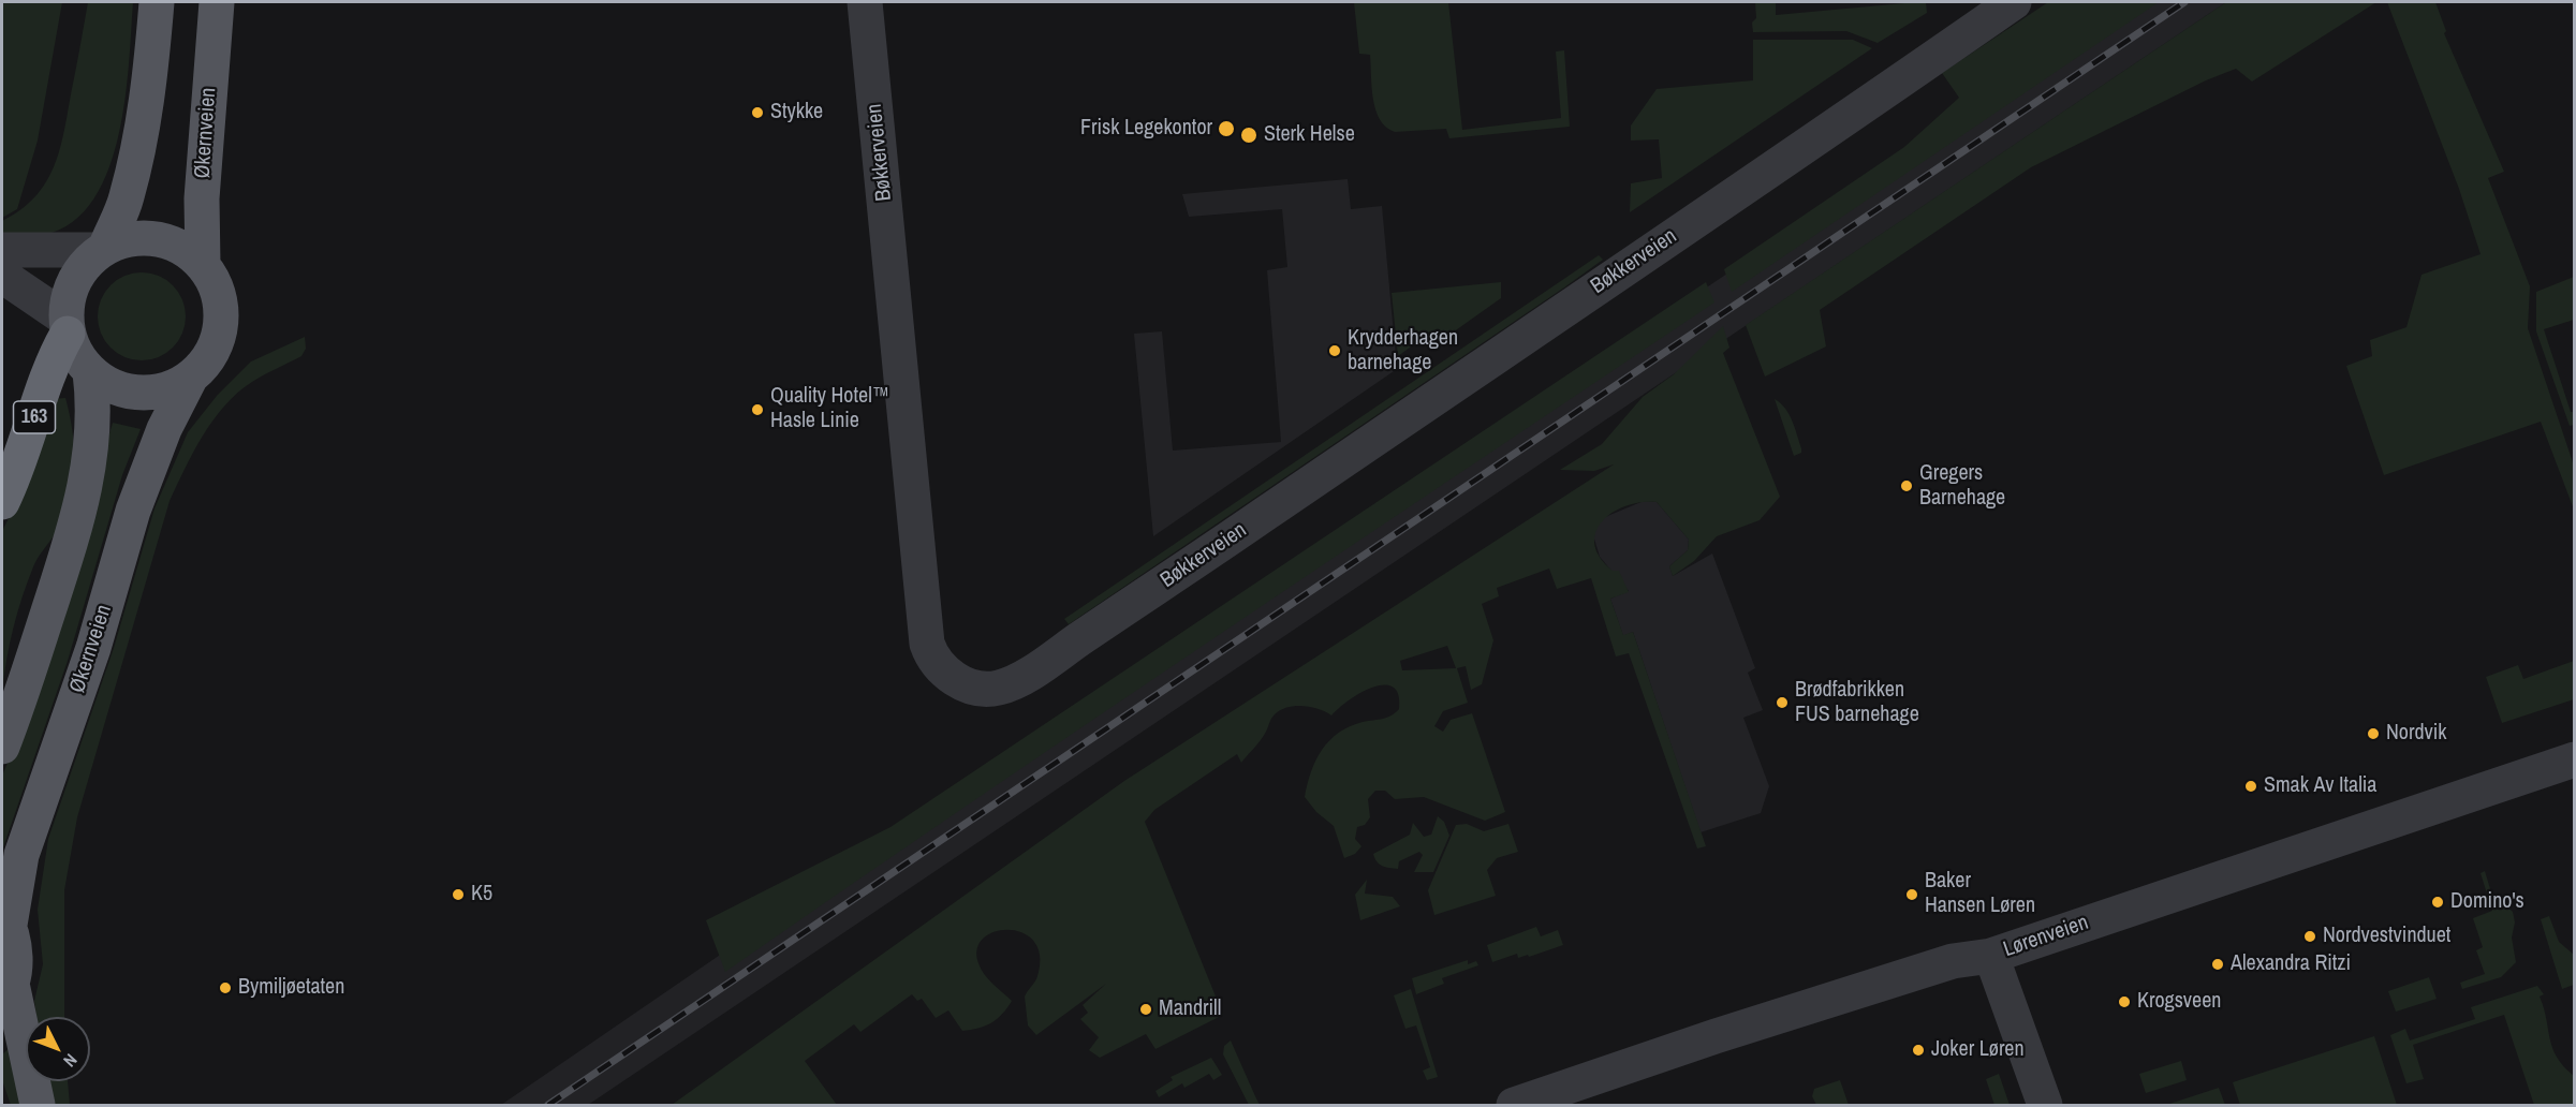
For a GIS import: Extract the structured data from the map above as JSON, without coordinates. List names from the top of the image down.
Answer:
{
  "streets": {
    "highway": ["163"],
    "main road": ["Økernveien"],
    "street": ["Bøkkerveien", "Lørenveien"]
  },
  "crossings": [
    ["Økernveien", "163"]
  ],
  "places": [
    "Stykke",
    "Frisk Legekontor",
    "Sterk Helse",
    "Krydderhagen barnehage",
    "Quality Hotel™ Hasle Linie",
    "Gregers Barnehage",
    "Brødfabrikken FUS barnehage",
    "Nordvik",
    "Smak Av Italia",
    "K5",
    "Baker Hansen Løren",
    "Domino's",
    "Nordvestvinduet",
    "Alexandra Ritzi",
    "Bymiljøetaten",
    "Krogsveen",
    "Mandrill",
    "Joker Løren"
  ],
  "north": "bottom right"
}
